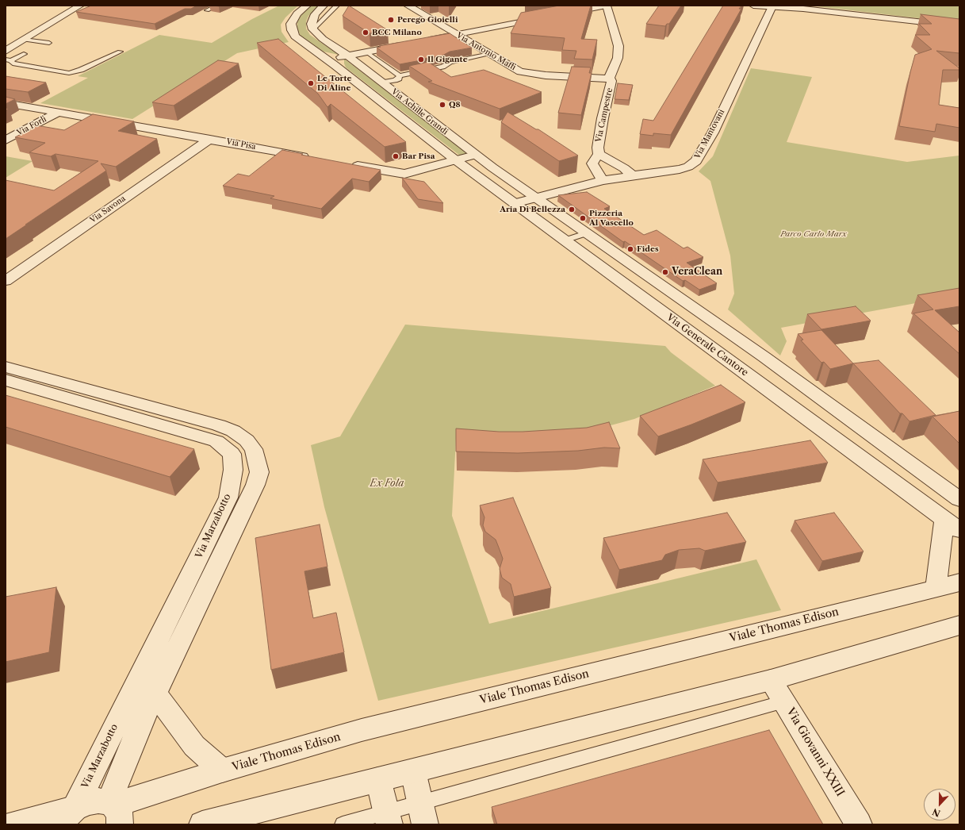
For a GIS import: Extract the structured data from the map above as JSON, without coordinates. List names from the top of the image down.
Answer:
{
  "streets": {
    "street": [
      "Via Antonio Maffi",
      "Via Achille Grandi",
      "Via Campestre",
      "Via Forlì",
      "Via Mantovani",
      "Via Pisa",
      "Via Savona",
      "Via Generale Cantore",
      "Via Marzabotto",
      "Viale Thomas Edison",
      "Via Giovanni XXIII"
    ]
  },
  "crossings": [
    ["Via Antonio Maffi", "Via Campestre"],
    ["Via Achille Grandi", "Via Mantovani"],
    ["Via Achille Grandi", "Via Generale Cantore"],
    ["Via Campestre", "Via Mantovani"],
    ["Via Forlì", "Via Pisa"],
    ["Via Mantovani", "Via Generale Cantore"],
    ["Via Pisa", "Via Savona"]
  ],
  "parks": ["Parco Carlo Marx", "Ex Fola"],
  "places": [
    "Perego Gioielli",
    "BCC Milano",
    "Il Gigante",
    "Le Torte Di Aline",
    "Q8",
    "Bar Pisa",
    "Aria Di Bellezza",
    "Pizzeria Al Vascello",
    "Fides",
    "VeraClean"
  ],
  "north": "bottom"
}
